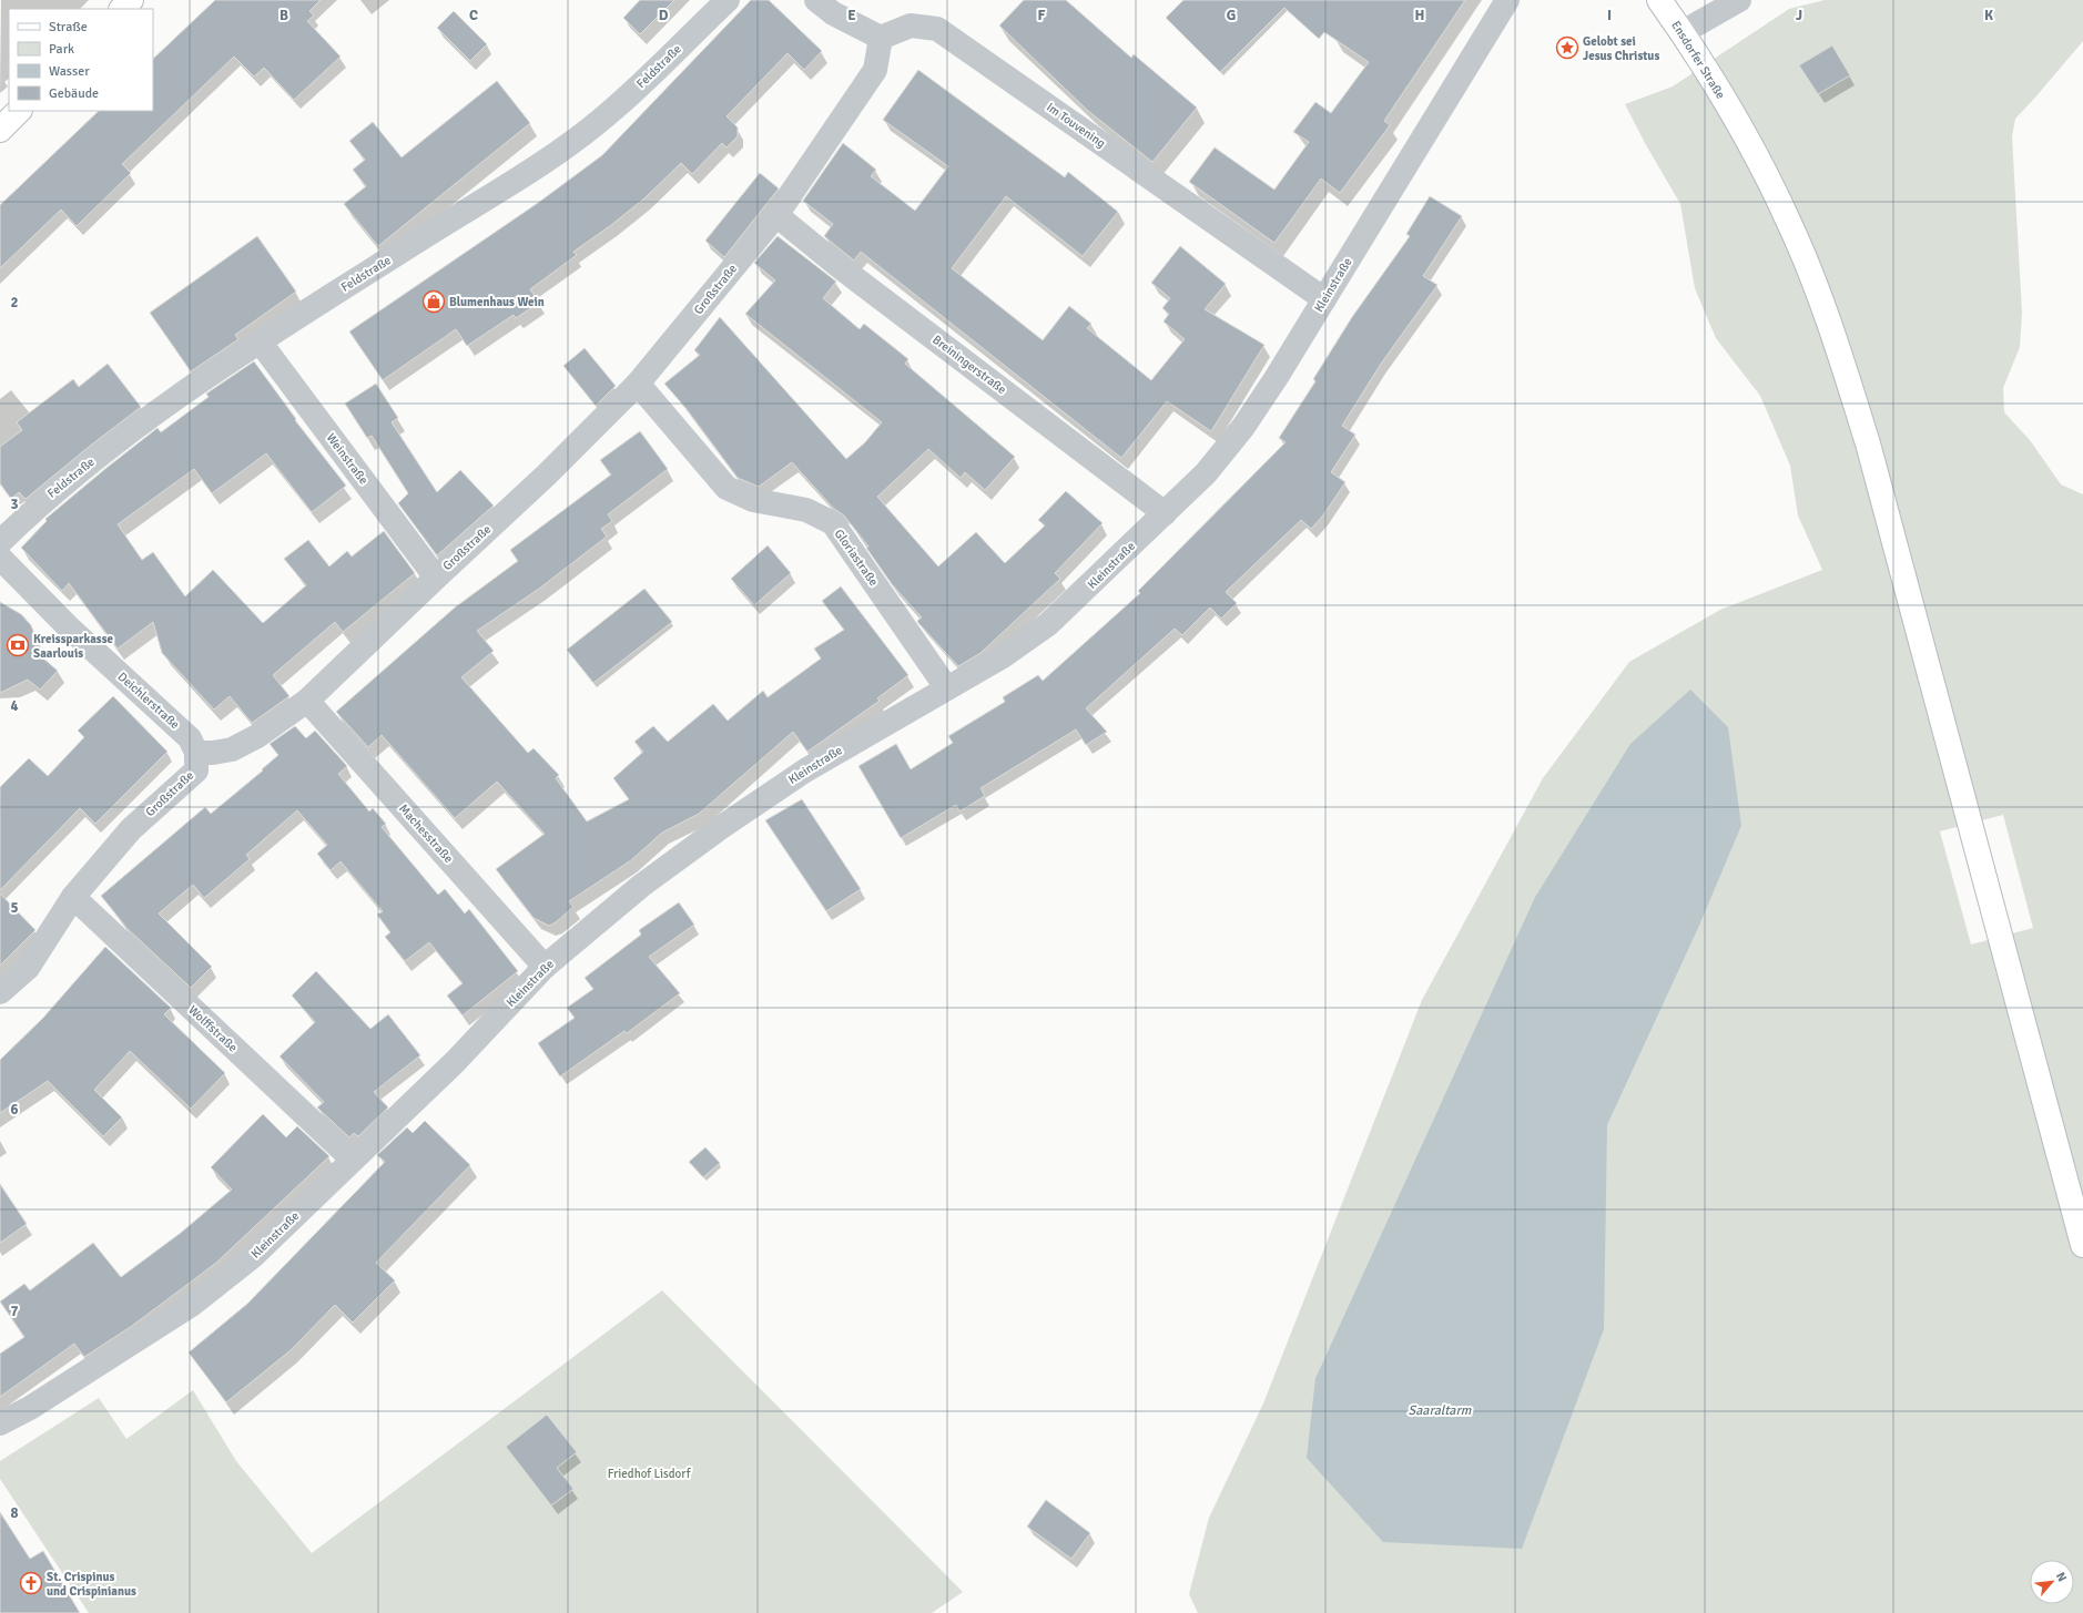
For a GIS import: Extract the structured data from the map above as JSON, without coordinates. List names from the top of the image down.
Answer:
{
  "streets": {
    "main road": ["Ensdorfer Straße"],
    "street": [
      "Feldstraße",
      "Im Touvening",
      "Kleinstraße",
      "Großstraße",
      "Breiningerstraße",
      "Weinstraße",
      "Gloriastraße",
      "Deichlerstraße",
      "Machesstraße",
      "Wolffstraße"
    ]
  },
  "crossings": [
    ["Feldstraße", "Weinstraße"],
    ["Im Touvening", "Kleinstraße"],
    ["Im Touvening", "Großstraße"],
    ["Kleinstraße", "Breiningerstraße"],
    ["Kleinstraße", "Gloriastraße"],
    ["Kleinstraße", "Machesstraße"],
    ["Kleinstraße", "Wolffstraße"],
    ["Großstraße", "Breiningerstraße"],
    ["Großstraße", "Weinstraße"],
    ["Großstraße", "Gloriastraße"],
    ["Großstraße", "Deichlerstraße"],
    ["Großstraße", "Machesstraße"],
    ["Großstraße", "Wolffstraße"]
  ],
  "water": ["Saaraltarm"],
  "parks": ["Friedhof Lisdorf"],
  "places": {
    "place": ["Gelobt sei Jesus Christus"],
    "shop": ["Blumenhaus Wein"],
    "bank": ["Kreissparkasse Saarlouis"],
    "church": ["St. Crispinus und Crispinianus"]
  },
  "legend": [
    "Straße",
    "Park",
    "Wasser",
    "Gebäude"
  ],
  "north": "top right",
  "grid": {
    "columns": [
      "B",
      "C",
      "D",
      "E",
      "F",
      "G",
      "H",
      "I",
      "J",
      "K"
    ],
    "rows": [
      "2",
      "3",
      "4",
      "5",
      "6",
      "7",
      "8"
    ]
  }
}
